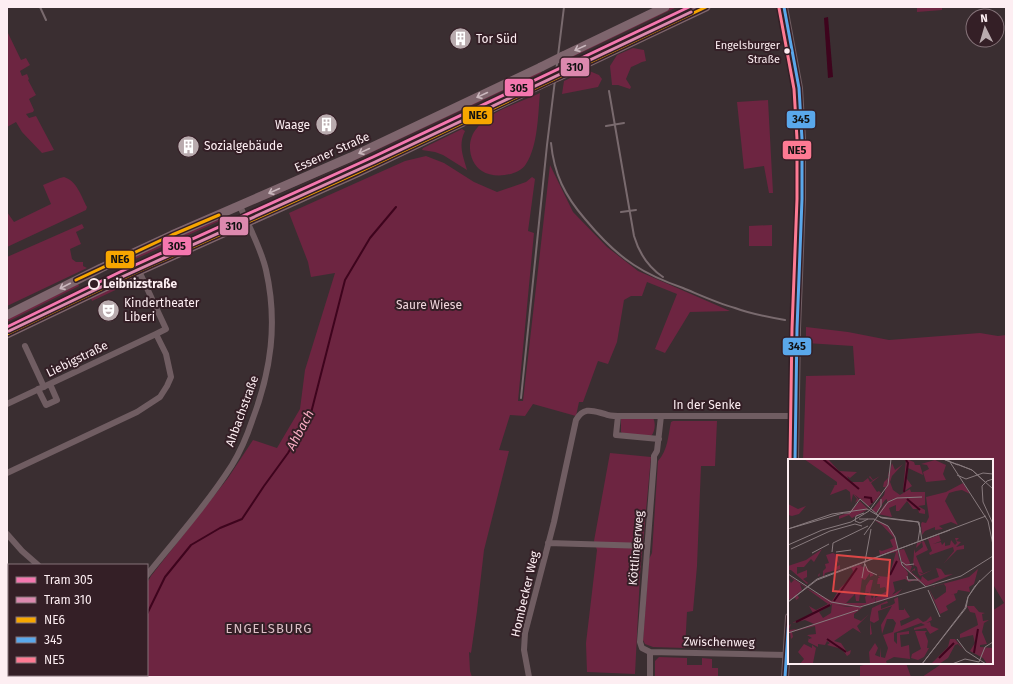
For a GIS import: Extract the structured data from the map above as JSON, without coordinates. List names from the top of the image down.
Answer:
{
  "streets": {
    "main road": ["Essener Straße"],
    "street": [
      "Liebigstraße",
      "In der Senke",
      "Ahbachstraße",
      "Köttlingerweg",
      "Hombecker Weg",
      "Zwischenweg"
    ]
  },
  "crossings": [
    ["Essener Straße", "Ahbachstraße"],
    ["In der Senke", "Köttlingerweg"],
    ["In der Senke", "Hombecker Weg"],
    ["Köttlingerweg", "Hombecker Weg"],
    ["Köttlingerweg", "Zwischenweg"]
  ],
  "districts": ["ENGELSBURG"],
  "water": ["Ahbach"],
  "parks": ["Saure Wiese"],
  "places": {
    "building": ["Tor Süd", "Waage", "Sozialgebäude"],
    "other": ["Engelsburger Straße", "Leibnizstraße"],
    "theatre": ["Kindertheater Liberi"]
  },
  "lines": [
    "tram line 305",
    "transit line NE6",
    "transit line 345",
    "transit line NE5",
    "tram line 310"
  ],
  "legend": [
    "Tram 305",
    "Tram 310",
    "NE6",
    "345",
    "NE5"
  ],
  "north": "top"
}
